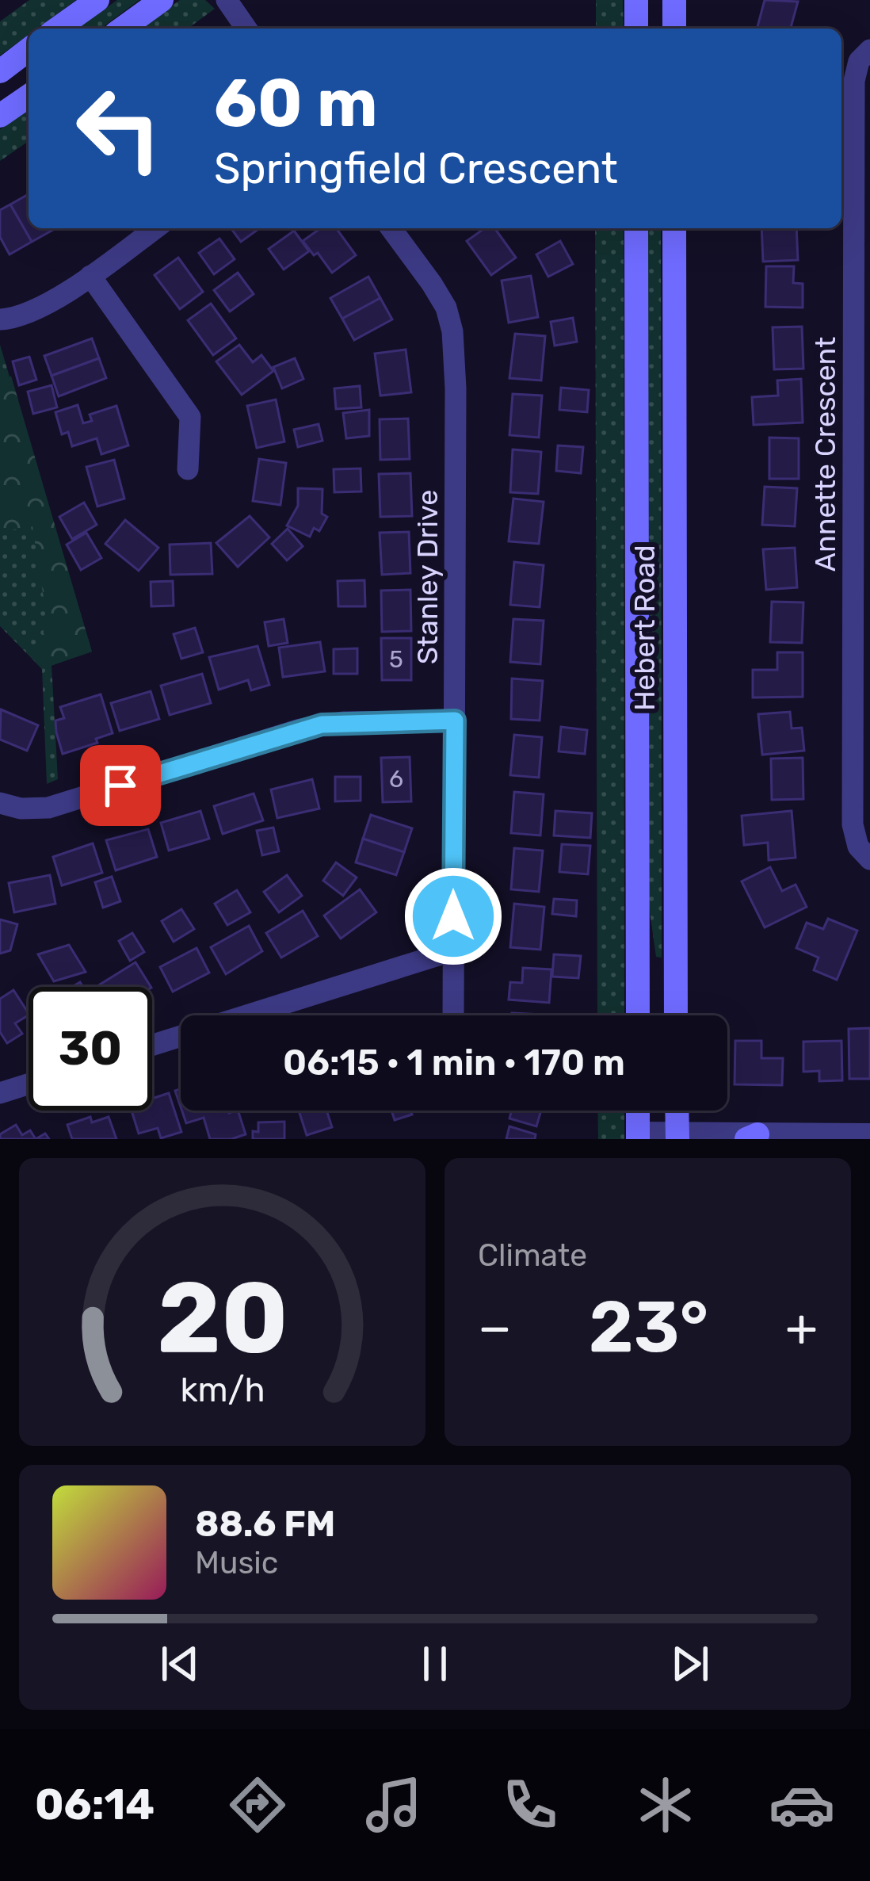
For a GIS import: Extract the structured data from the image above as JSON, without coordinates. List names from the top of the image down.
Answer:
{
  "streets": {
    "main road": ["Hebert Road"],
    "street": ["Annette Crescent", "Stanley Drive"]
  },
  "house_numbers": ["5", "6"],
  "page": {
    "turn": ["60 m", "Springfield Crescent"],
    "limit": "30",
    "trip": "06:15 · 1 min · 170 m",
    "tile": "Climate",
    "heat": ["−", "23°", "+"],
    "song": ["88.6 FM", "Music"],
    "tabs": "06:14",
    "gauge": ["20", "km/h"]
  }
}
